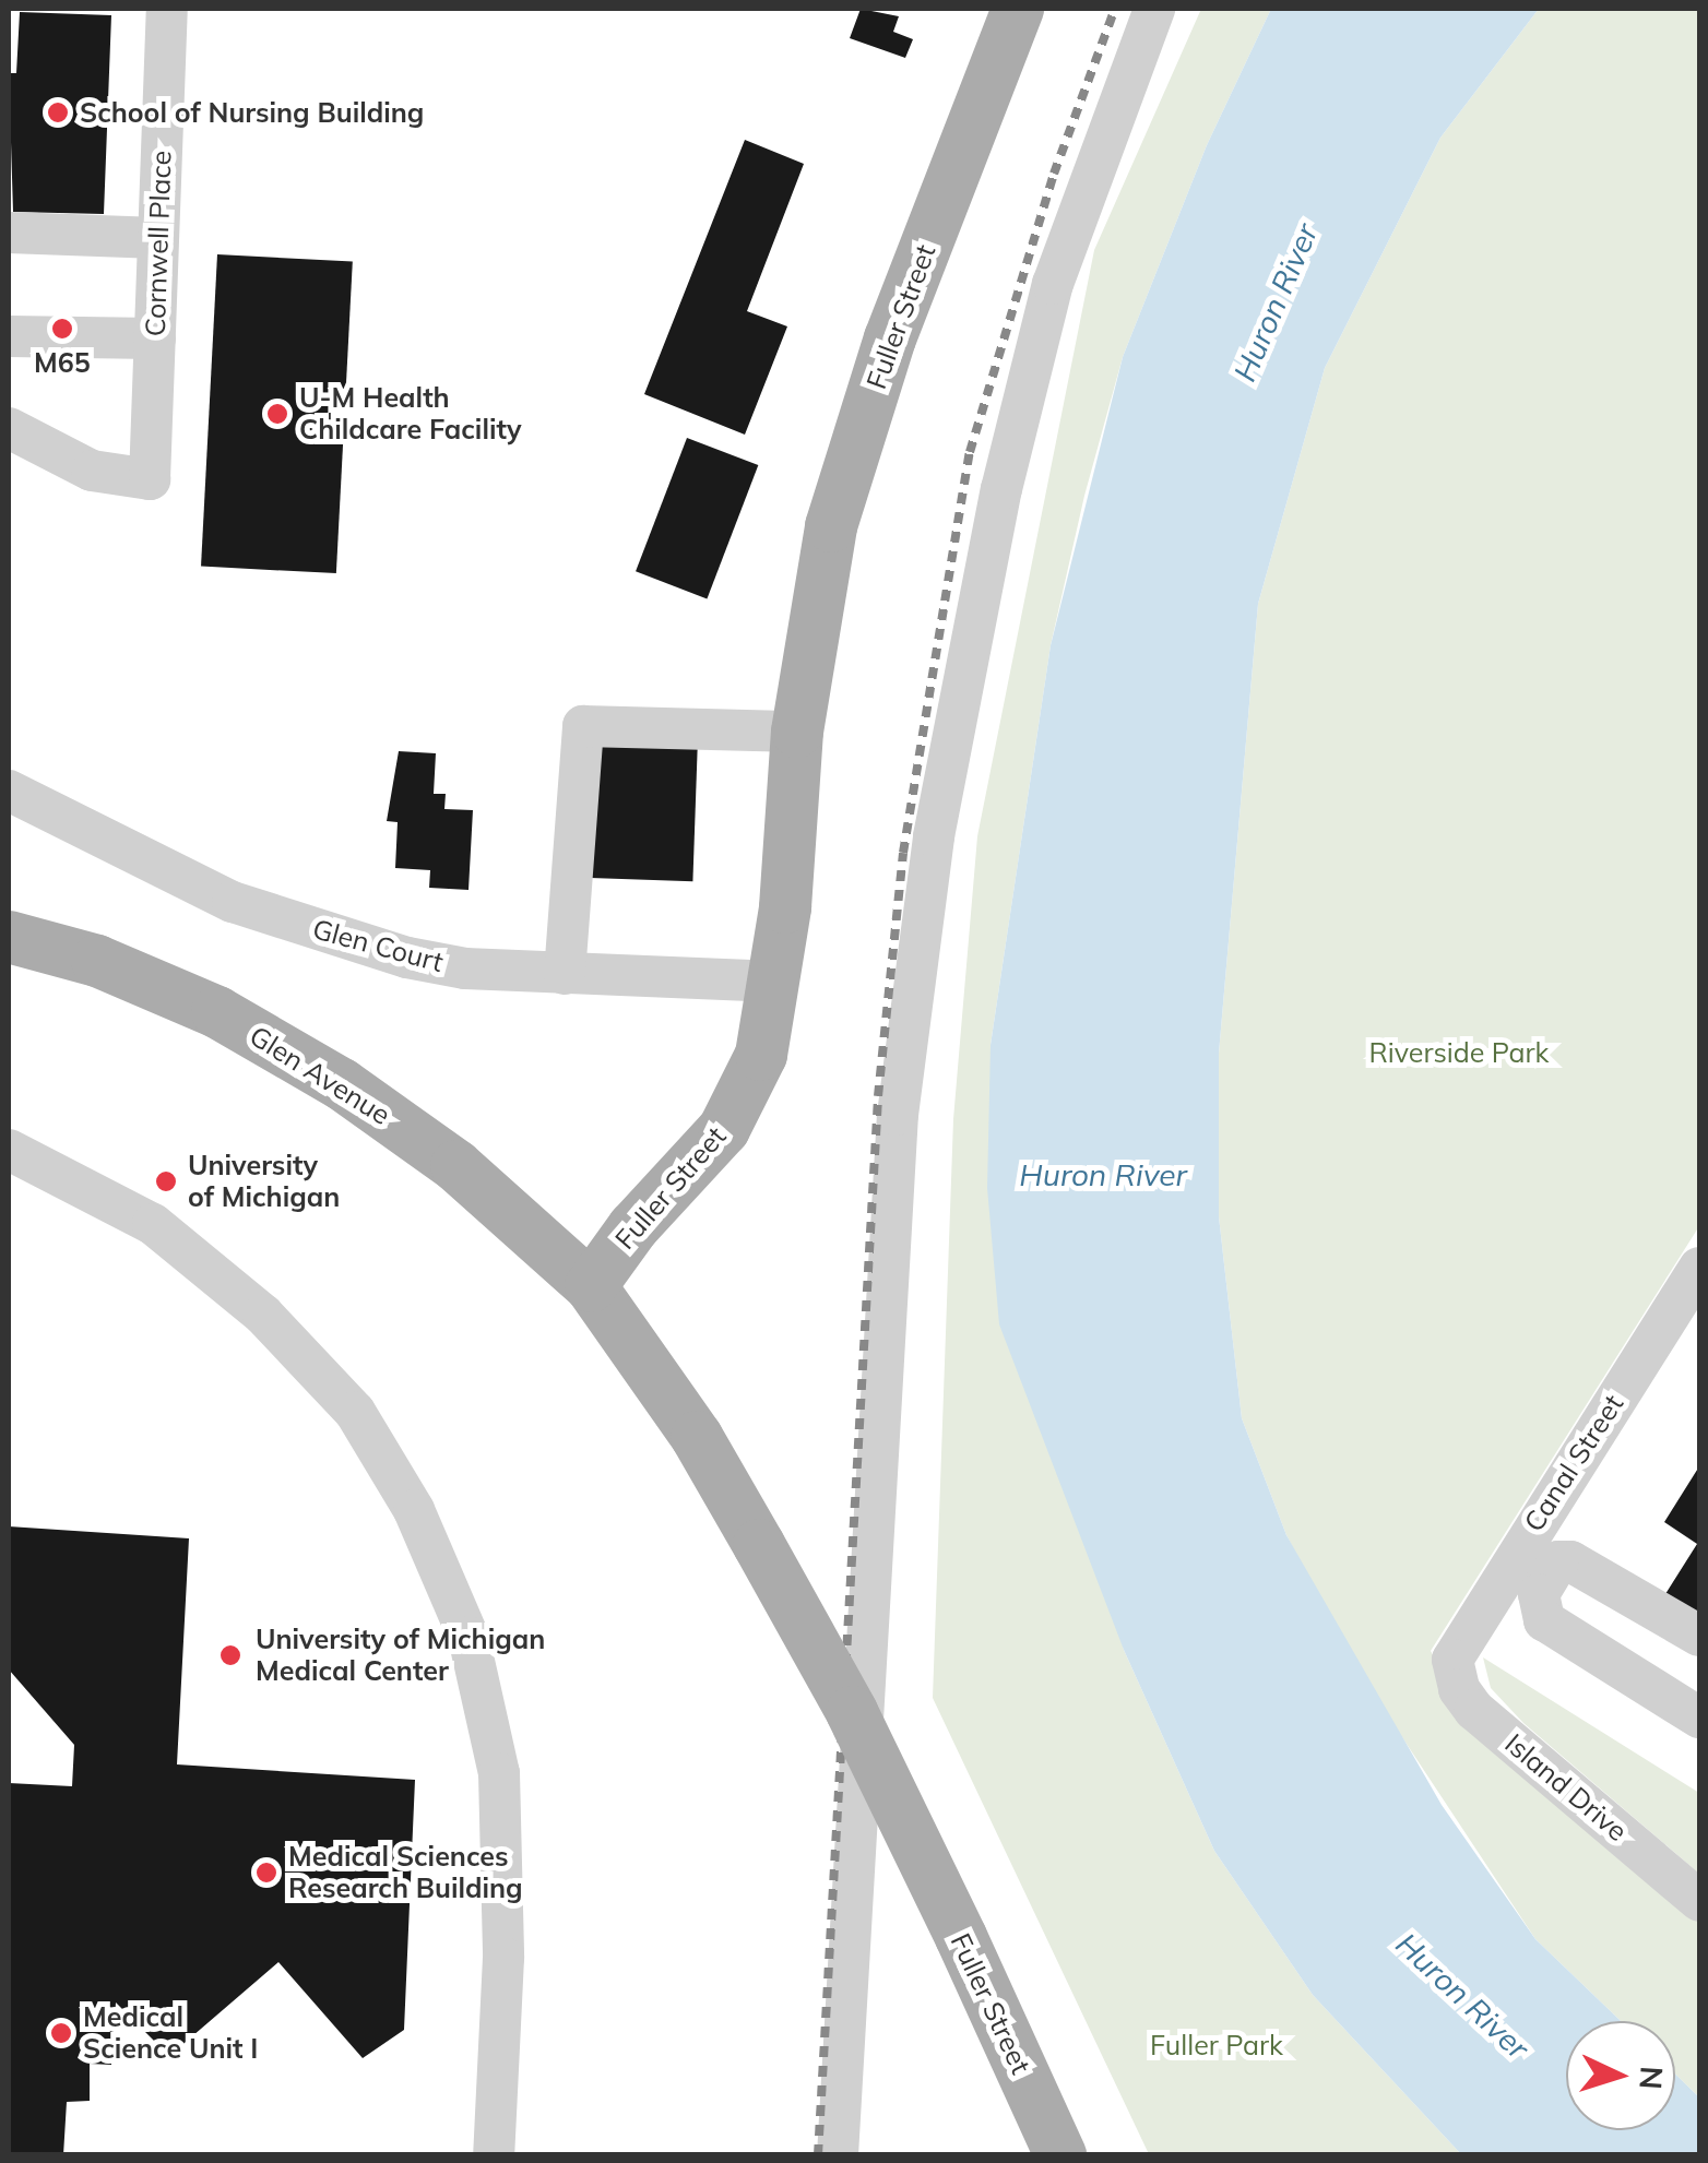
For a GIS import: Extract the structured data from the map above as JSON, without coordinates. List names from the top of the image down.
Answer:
{
  "streets": {
    "main road": ["Fuller Street", "Glen Avenue"],
    "street": [
      "Cornwell Place",
      "Glen Court",
      "Canal Street",
      "Island Drive"
    ]
  },
  "crossings": [
    ["Fuller Street", "Glen Court"],
    ["Fuller Street", "Glen Avenue"],
    ["Canal Street", "Island Drive"]
  ],
  "water": ["Huron River"],
  "parks": ["Riverside Park", "Fuller Park"],
  "places": [
    "School of Nursing Building",
    "M65",
    "U-M Health Childcare Facility",
    "University of Michigan",
    "University of Michigan Medical Center",
    "Medical Sciences Research Building",
    "Medical Science Unit I"
  ],
  "north": "right"
}
